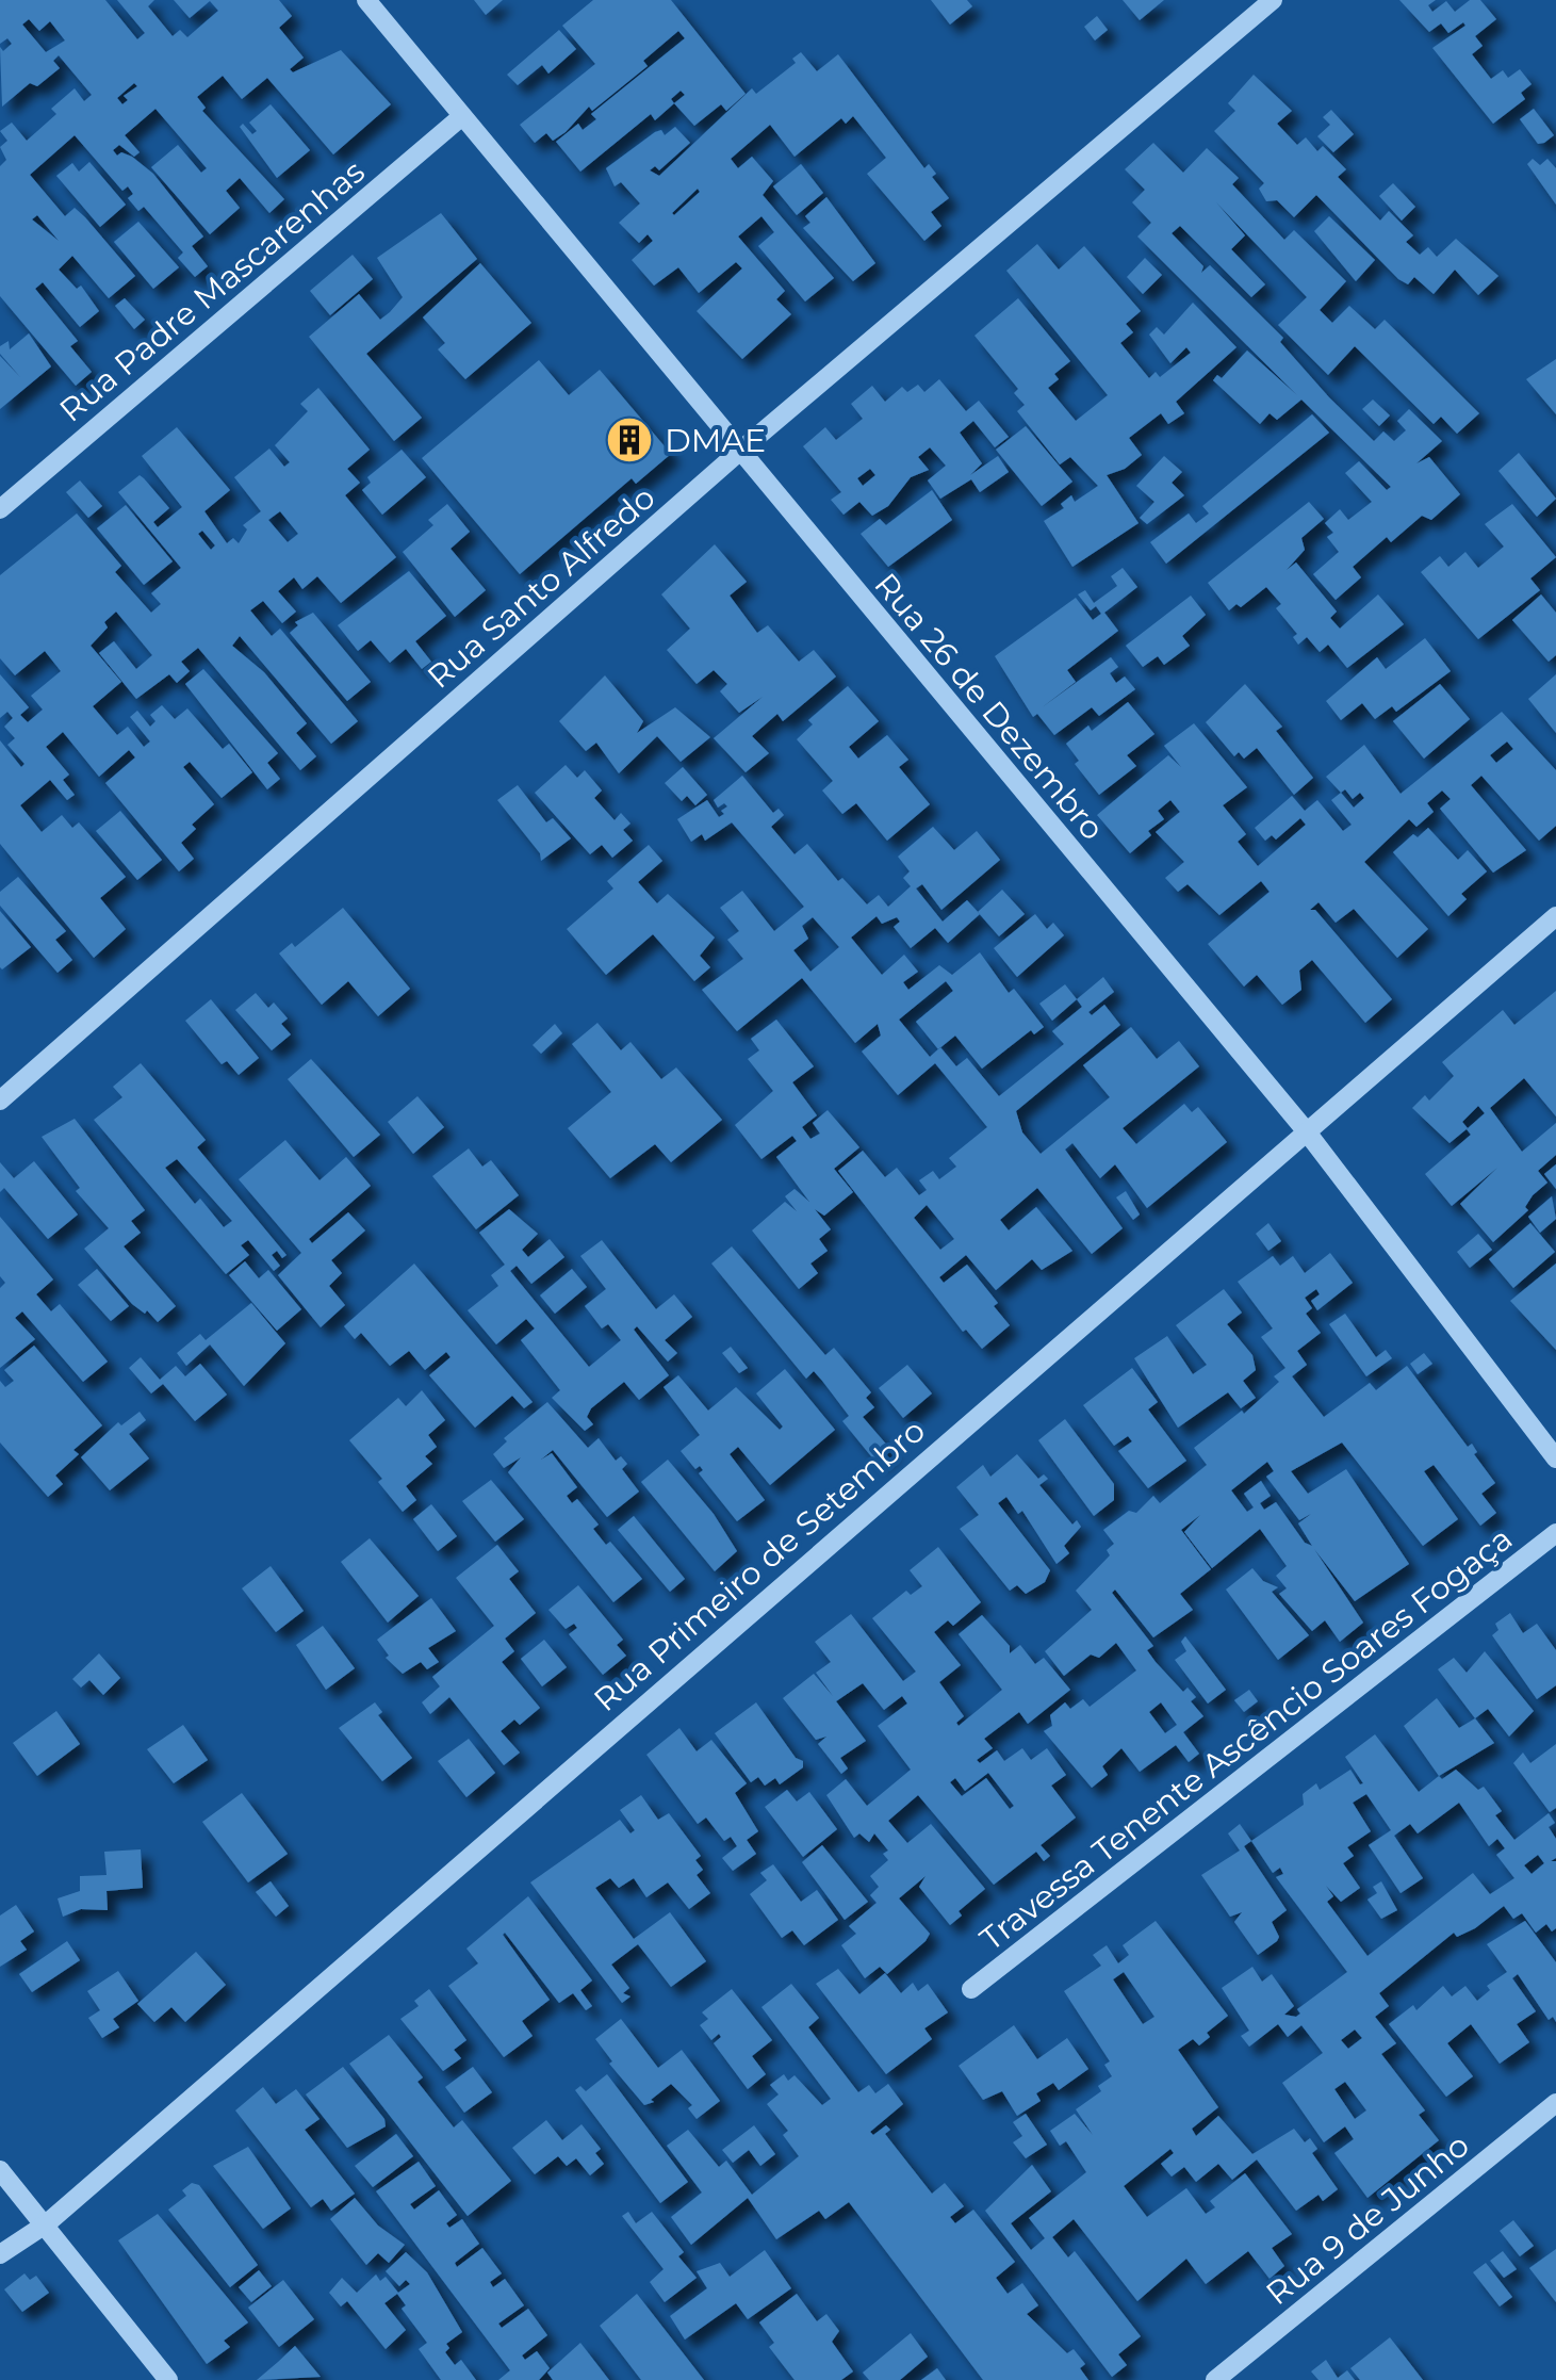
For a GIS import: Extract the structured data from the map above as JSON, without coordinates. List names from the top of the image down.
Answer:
{
  "streets": {
    "street": [
      "Rua Padre Mascarenhas",
      "Rua Santo Alfredo",
      "Rua 26 de Dezembro",
      "Rua Primeiro de Setembro",
      "Travessa Tenente Ascêncio Soares Fogaça",
      "Rua 9 de Junho"
    ]
  },
  "crossings": [
    ["Rua Padre Mascarenhas", "Rua 26 de Dezembro"],
    ["Rua Santo Alfredo", "Rua 26 de Dezembro"],
    ["Rua 26 de Dezembro", "Rua Primeiro de Setembro"]
  ],
  "places": {
    "building": ["DMAE"]
  }
}
